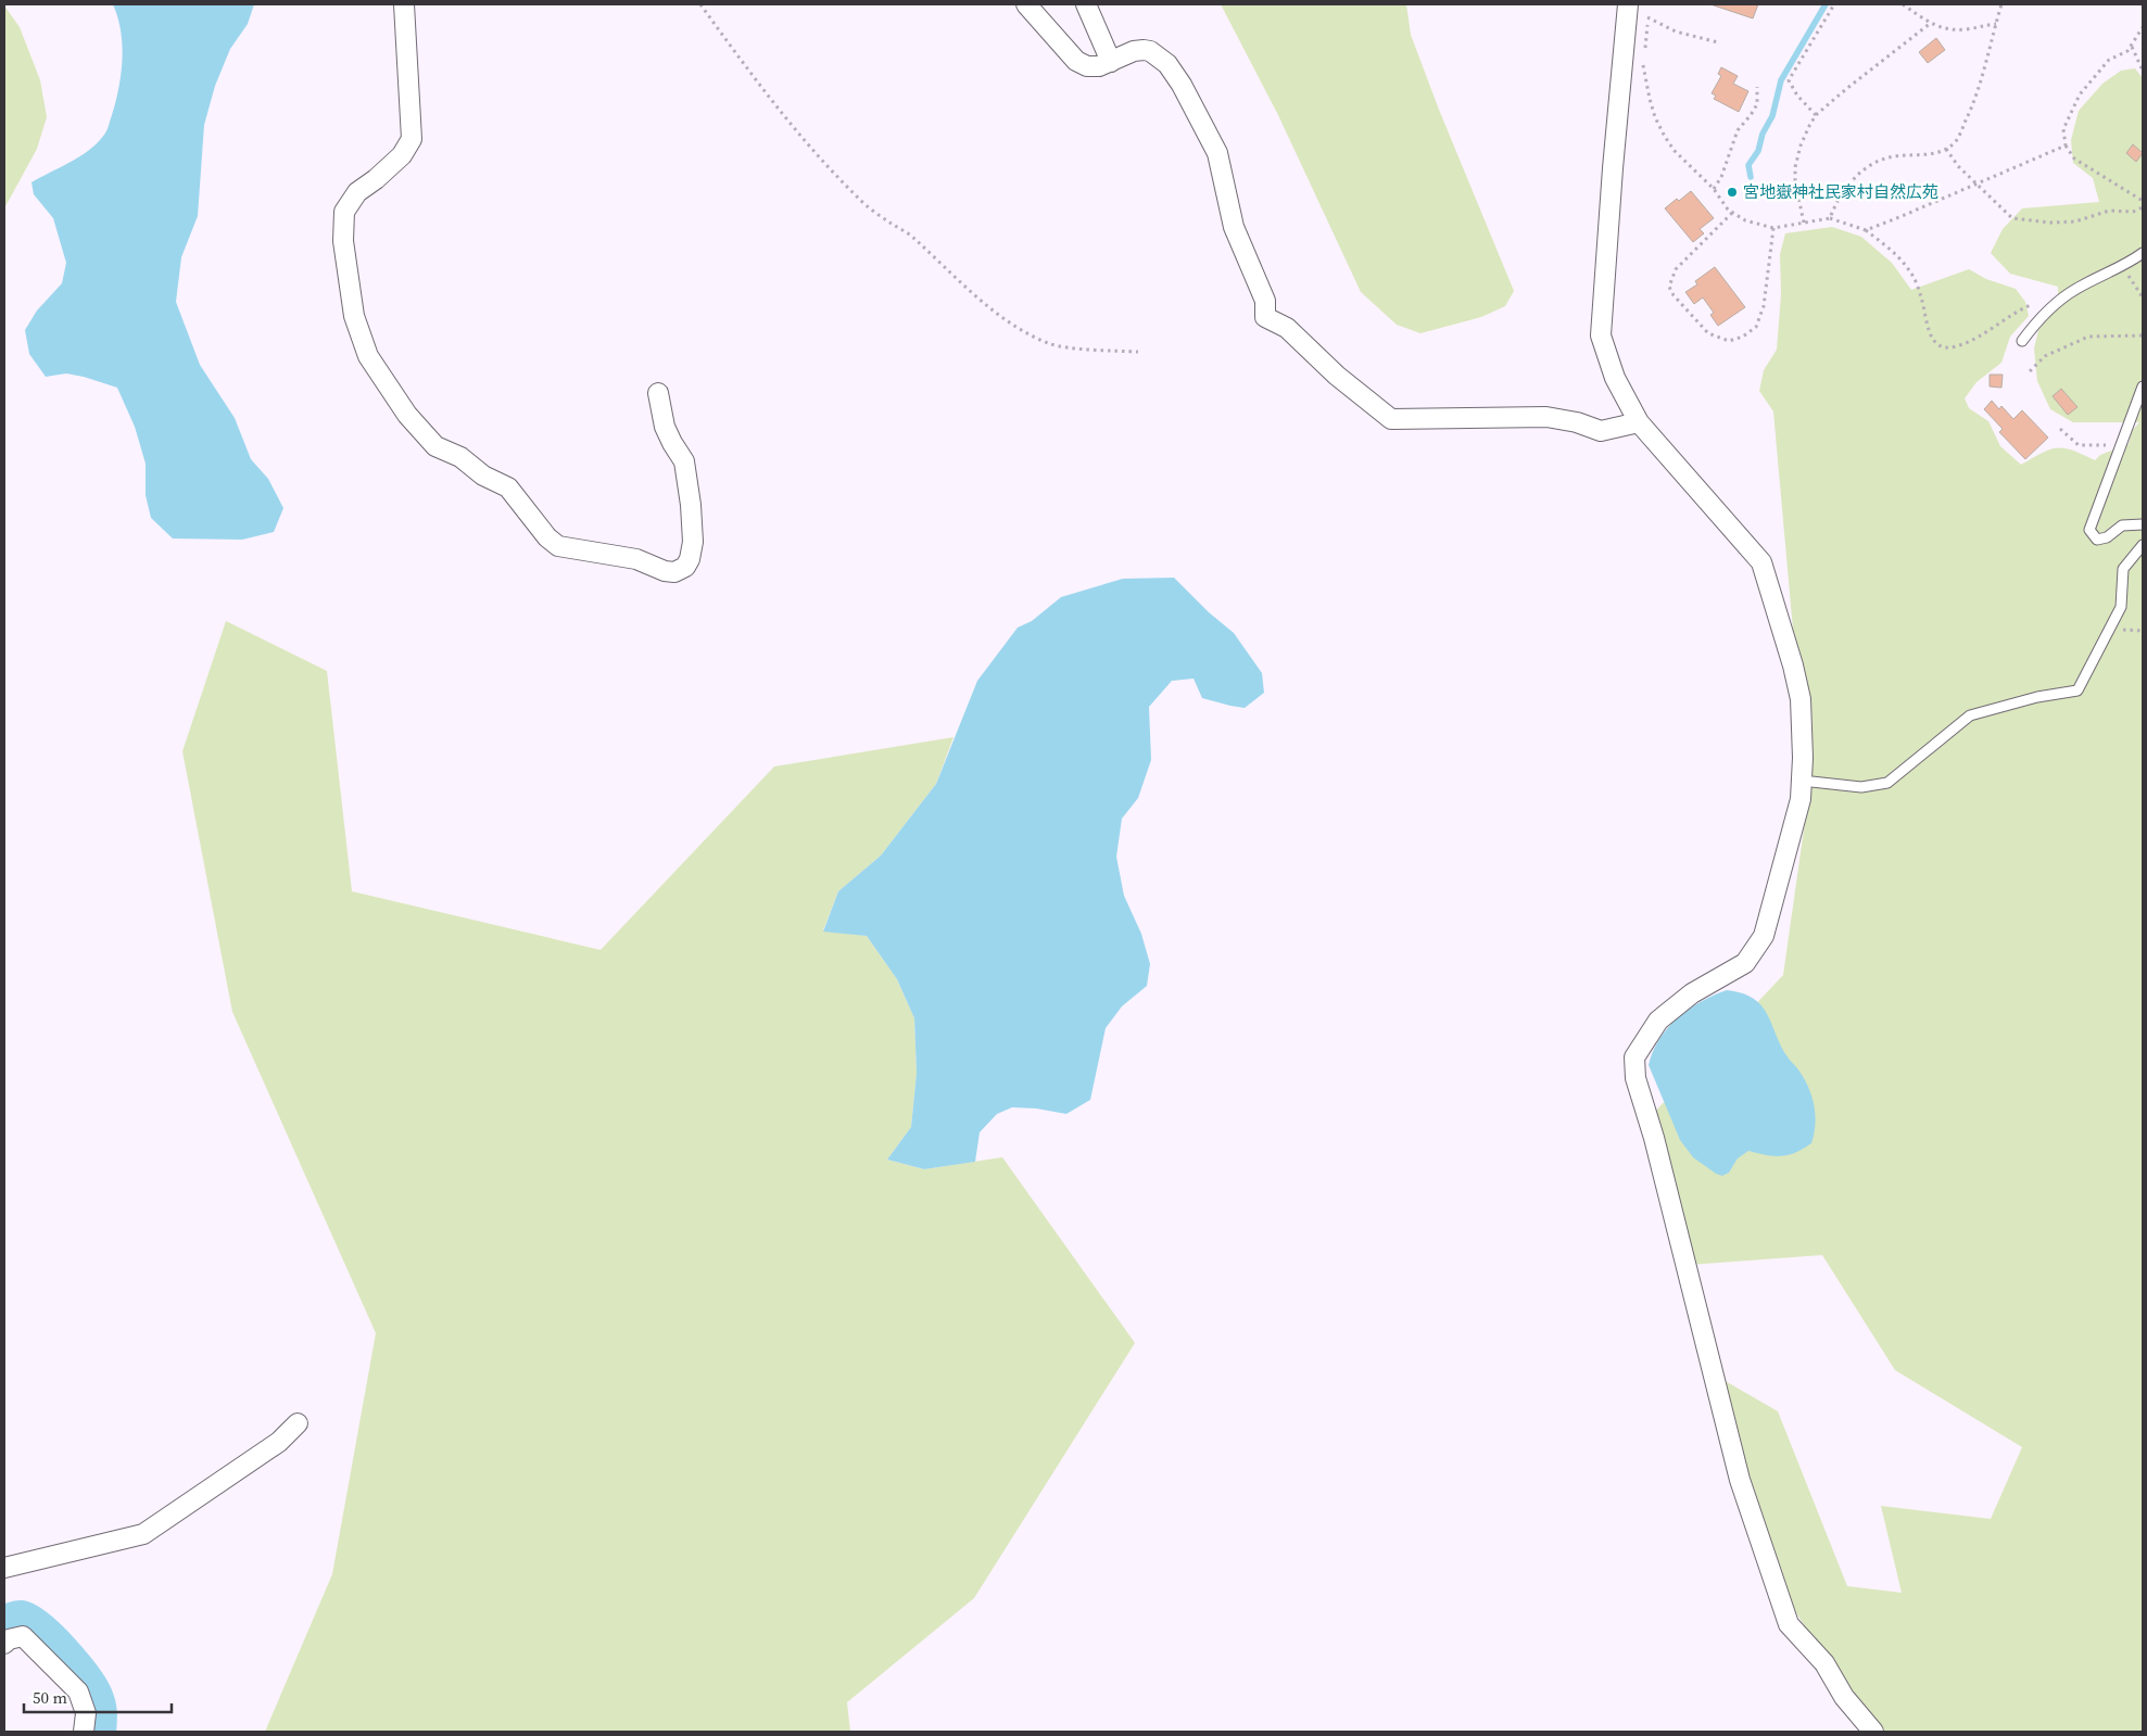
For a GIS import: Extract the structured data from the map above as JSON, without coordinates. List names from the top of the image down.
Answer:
{
  "places": ["宮地嶽神社民家村自然広苑"],
  "scale_bar": "50 m"
}
